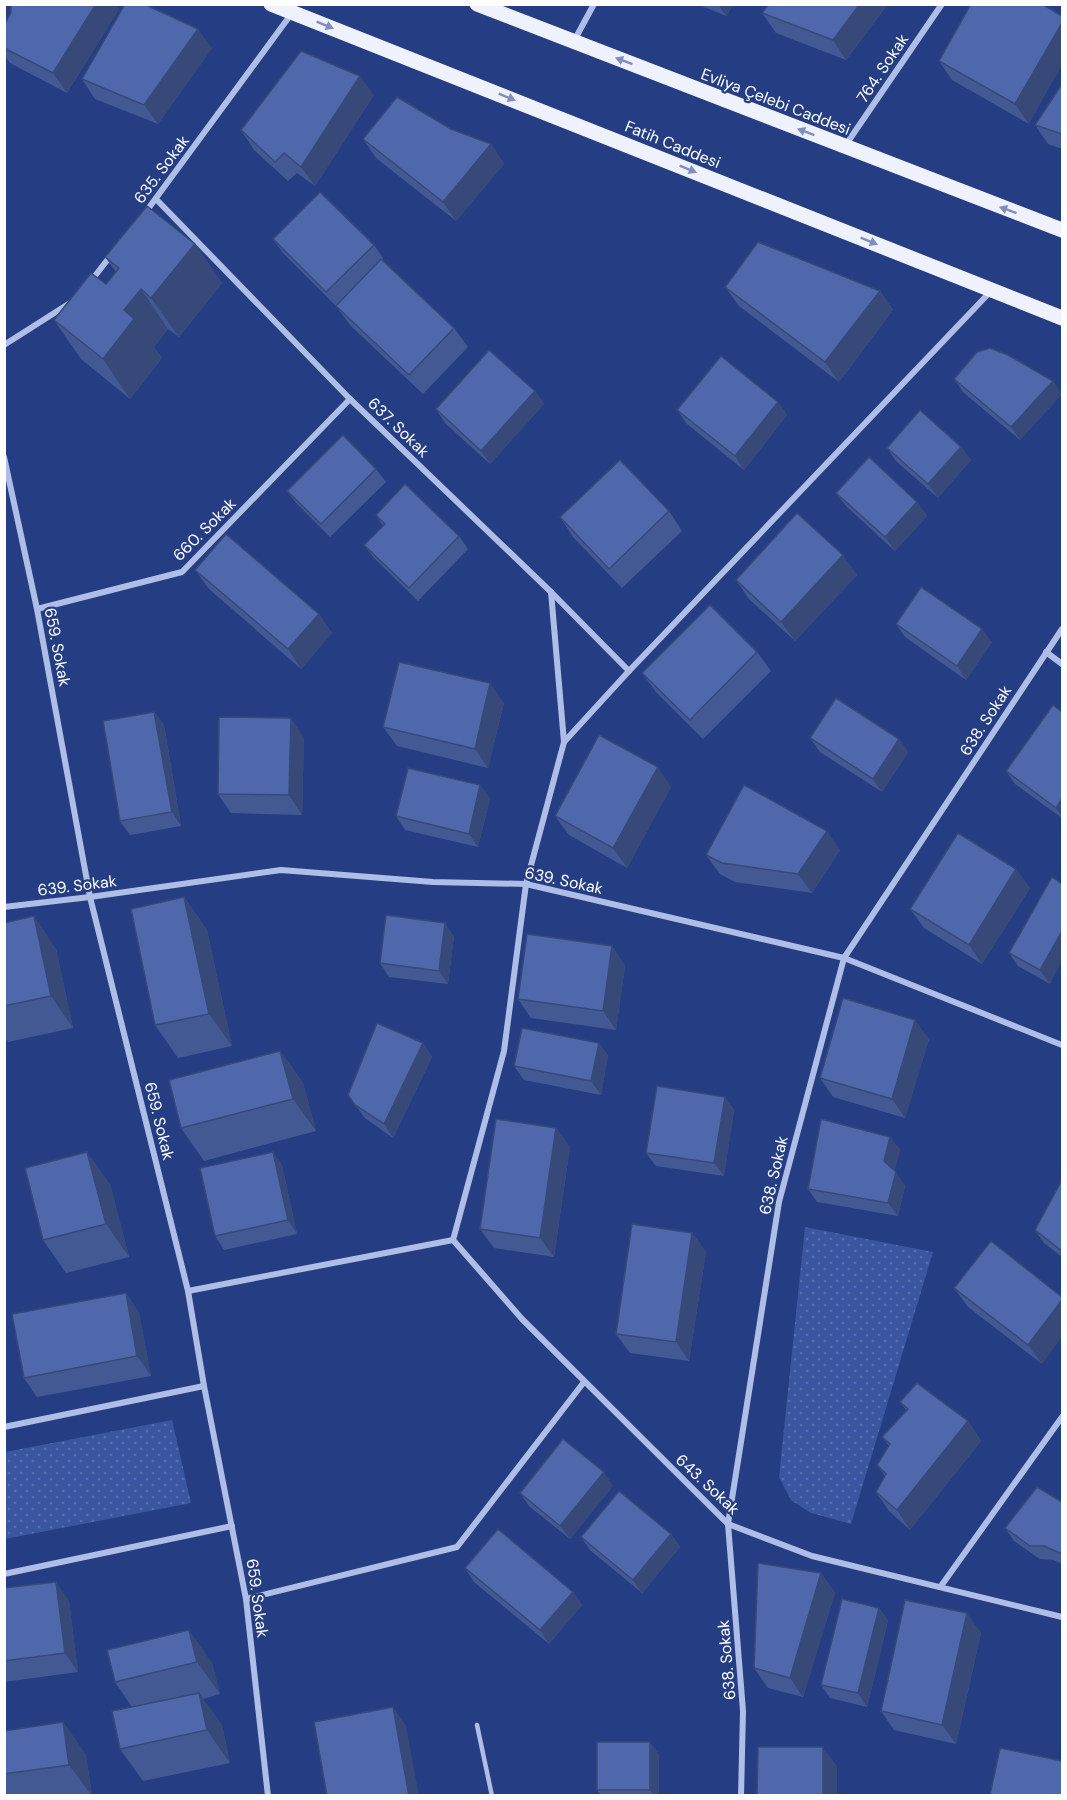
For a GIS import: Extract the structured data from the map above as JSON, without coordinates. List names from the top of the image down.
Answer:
{
  "streets": {
    "main road": ["Evliya Çelebi Caddesi", "Fatih Caddesi"],
    "street": [
      "764. Sokak",
      "635. Sokak",
      "637. Sokak",
      "660. Sokak",
      "659. Sokak",
      "638. Sokak",
      "639. Sokak",
      "643. Sokak"
    ]
  },
  "crossings": [
    ["764. Sokak", "Evliya Çelebi Caddesi"],
    ["Fatih Caddesi", "635. Sokak"],
    ["635. Sokak", "637. Sokak"],
    ["637. Sokak", "660. Sokak"],
    ["660. Sokak", "659. Sokak"],
    ["659. Sokak", "639. Sokak"],
    ["638. Sokak", "639. Sokak"],
    ["638. Sokak", "643. Sokak"]
  ],
  "one_way": ["Evliya Çelebi Caddesi", "Fatih Caddesi"]
}
